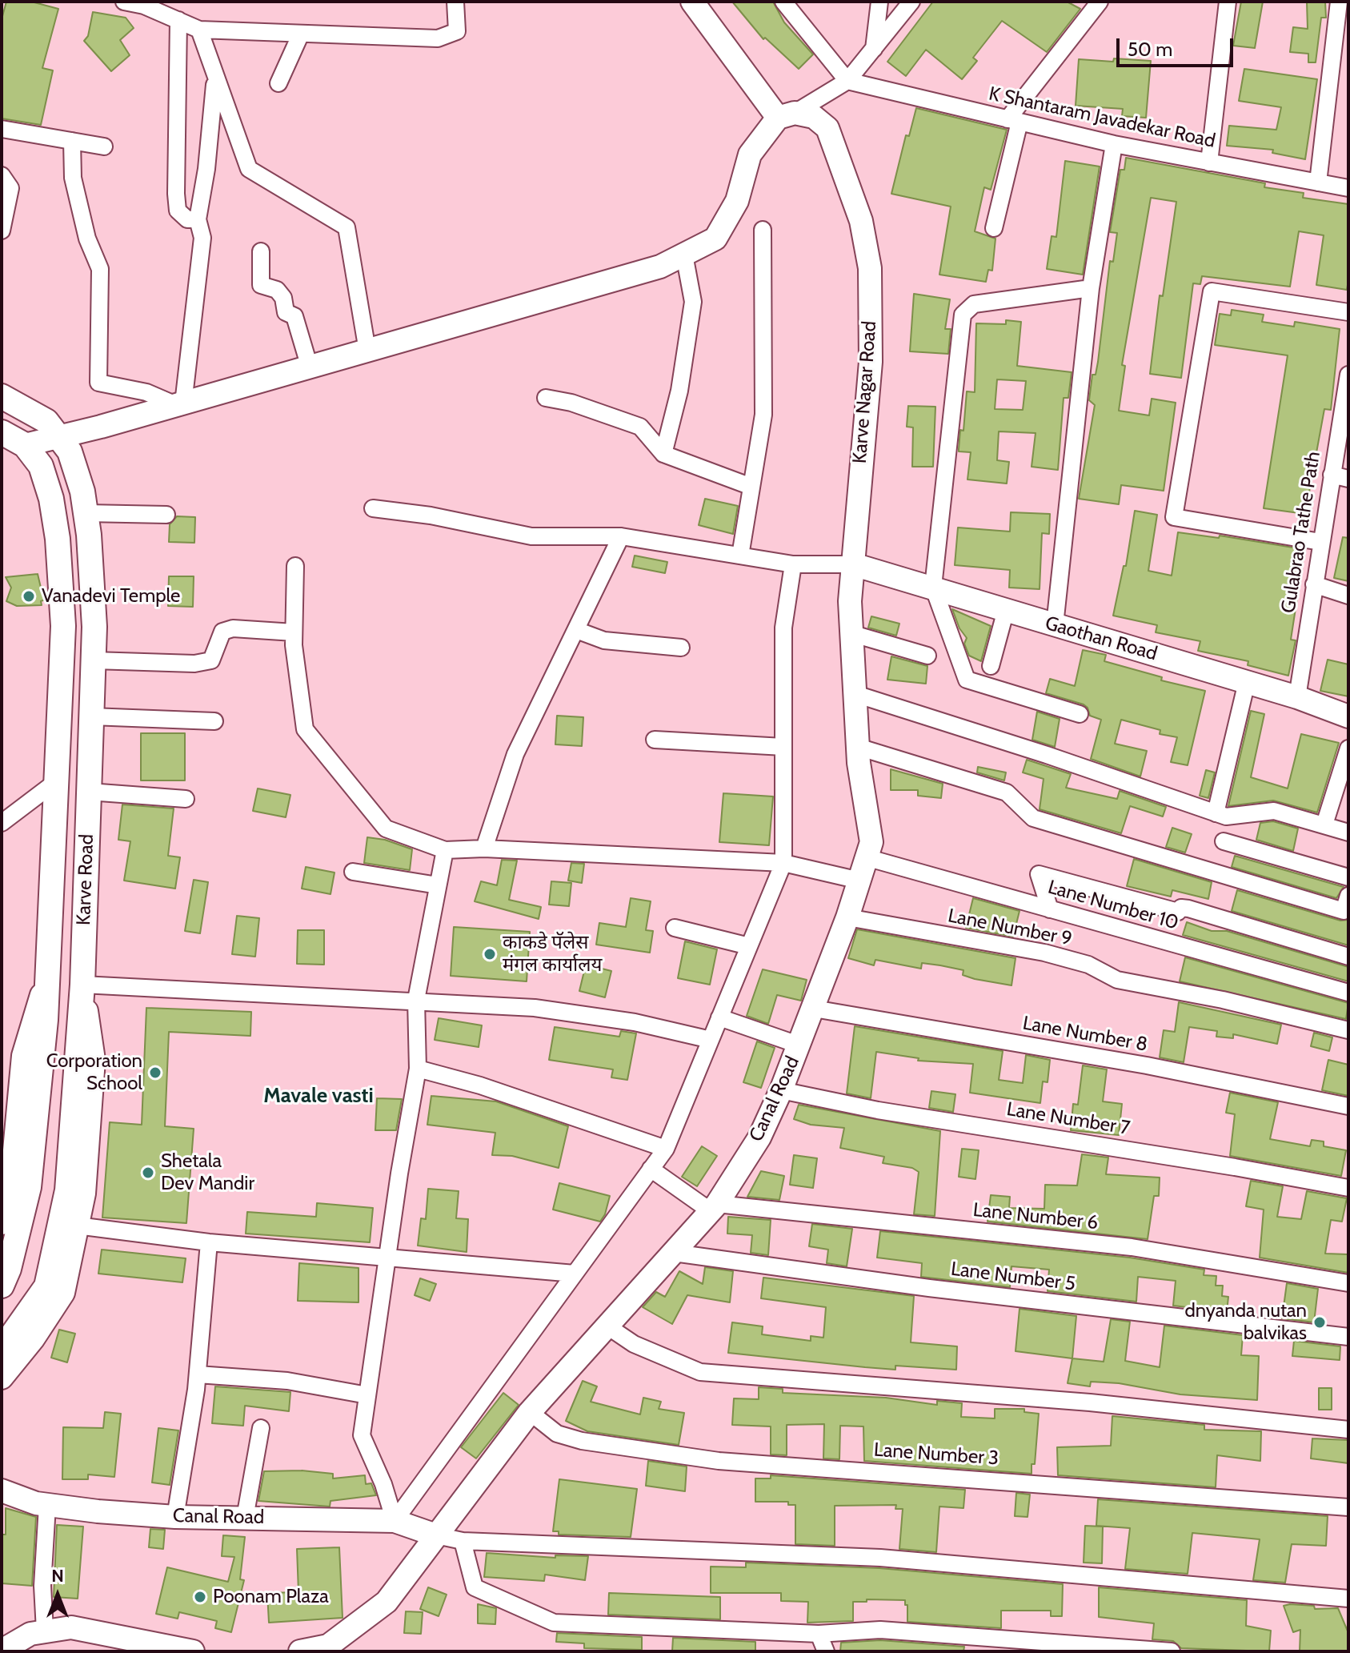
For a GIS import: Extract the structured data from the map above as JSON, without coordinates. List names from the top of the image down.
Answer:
{
  "streets": {
    "main road": ["Karve Road"],
    "street": [
      "K Shantaram Javadekar Road",
      "Karve Nagar Road",
      "Gulabrao Tathe Path",
      "Gaothan Road",
      "Lane Number 10",
      "Lane Number 9",
      "Lane Number 8",
      "Canal Road",
      "Lane Number 7",
      "Lane Number 6",
      "Lane Number 5",
      "Lane Number 3"
    ]
  },
  "crossings": [
    ["Karve Nagar Road", "Gaothan Road"],
    ["Karve Nagar Road", "Canal Road"],
    ["Gulabrao Tathe Path", "Gaothan Road"],
    ["Gaothan Road", "Canal Road"],
    ["Lane Number 10", "Canal Road"],
    ["Lane Number 9", "Canal Road"],
    ["Lane Number 8", "Canal Road"],
    ["Canal Road", "Lane Number 7"],
    ["Canal Road", "Lane Number 6"],
    ["Canal Road", "Lane Number 5"],
    ["Canal Road", "Lane Number 3"]
  ],
  "districts": ["Mavale vasti"],
  "places": [
    "Vanadevi Temple",
    "काकडे पॅलेस मंगल कार्यालय",
    "Corporation School",
    "Shetala Dev Mandir",
    "dnyanda nutan balvikas",
    "Poonam Plaza"
  ],
  "scale_bar": "50 m",
  "north": "top"
}
